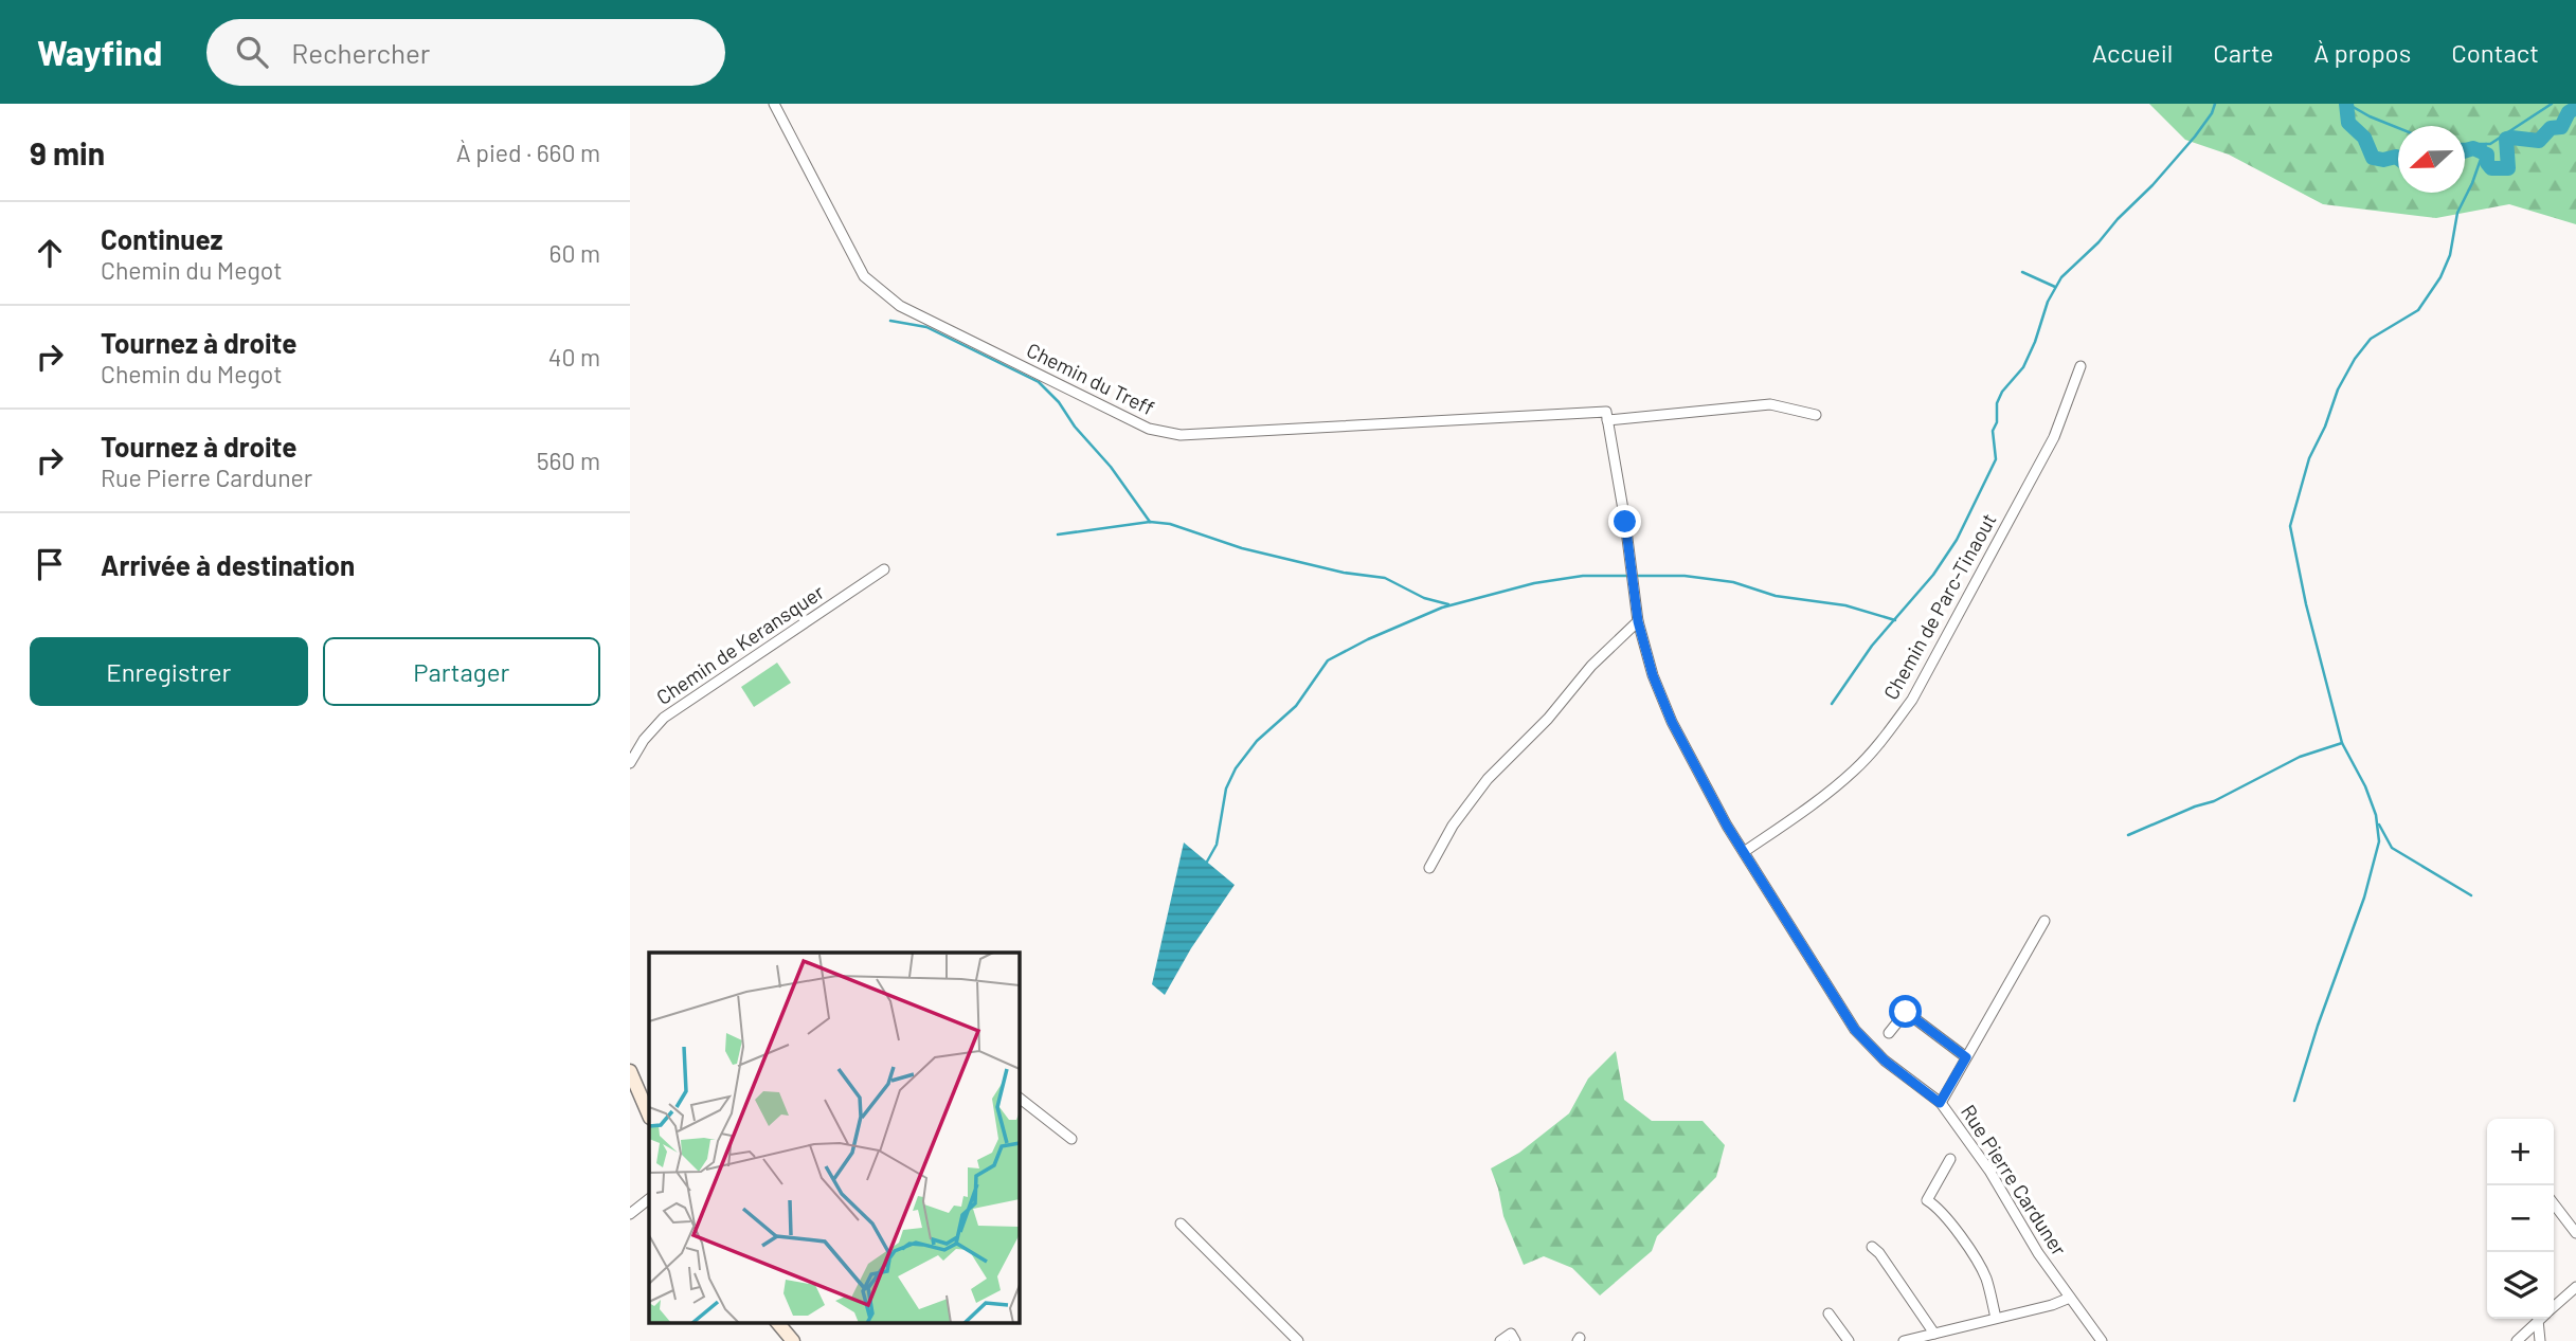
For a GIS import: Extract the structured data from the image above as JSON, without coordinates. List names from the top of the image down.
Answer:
{
  "streets": {
    "street": [
      "Chemin du Treff",
      "Chemin de Parc-Tinaout",
      "Chemin de Keransquer",
      "Rue Pierre Carduner"
    ]
  },
  "crossings": [
    ["Chemin du Treff", "Rue Pierre Carduner"],
    ["Chemin de Parc-Tinaout", "Rue Pierre Carduner"]
  ],
  "north": "left",
  "page": {
    "header": "Wayfind",
    "search": "Rechercher",
    "nav": [
      "Accueil",
      "Carte",
      "À propos",
      "Contact"
    ],
    "heading": ["9 min", "À pied · 660 m"],
    "list": [
      ["Continuez", "Chemin du Megot", "60 m"],
      ["Tournez à droite", "Chemin du Megot", "40 m"],
      ["Tournez à droite", "Rue Pierre Carduner", "560 m"],
      "Arrivée à destination"
    ],
    "buttons": ["Enregistrer", "Partager"],
    "map_buttons": ["+", "−"]
  }
}
